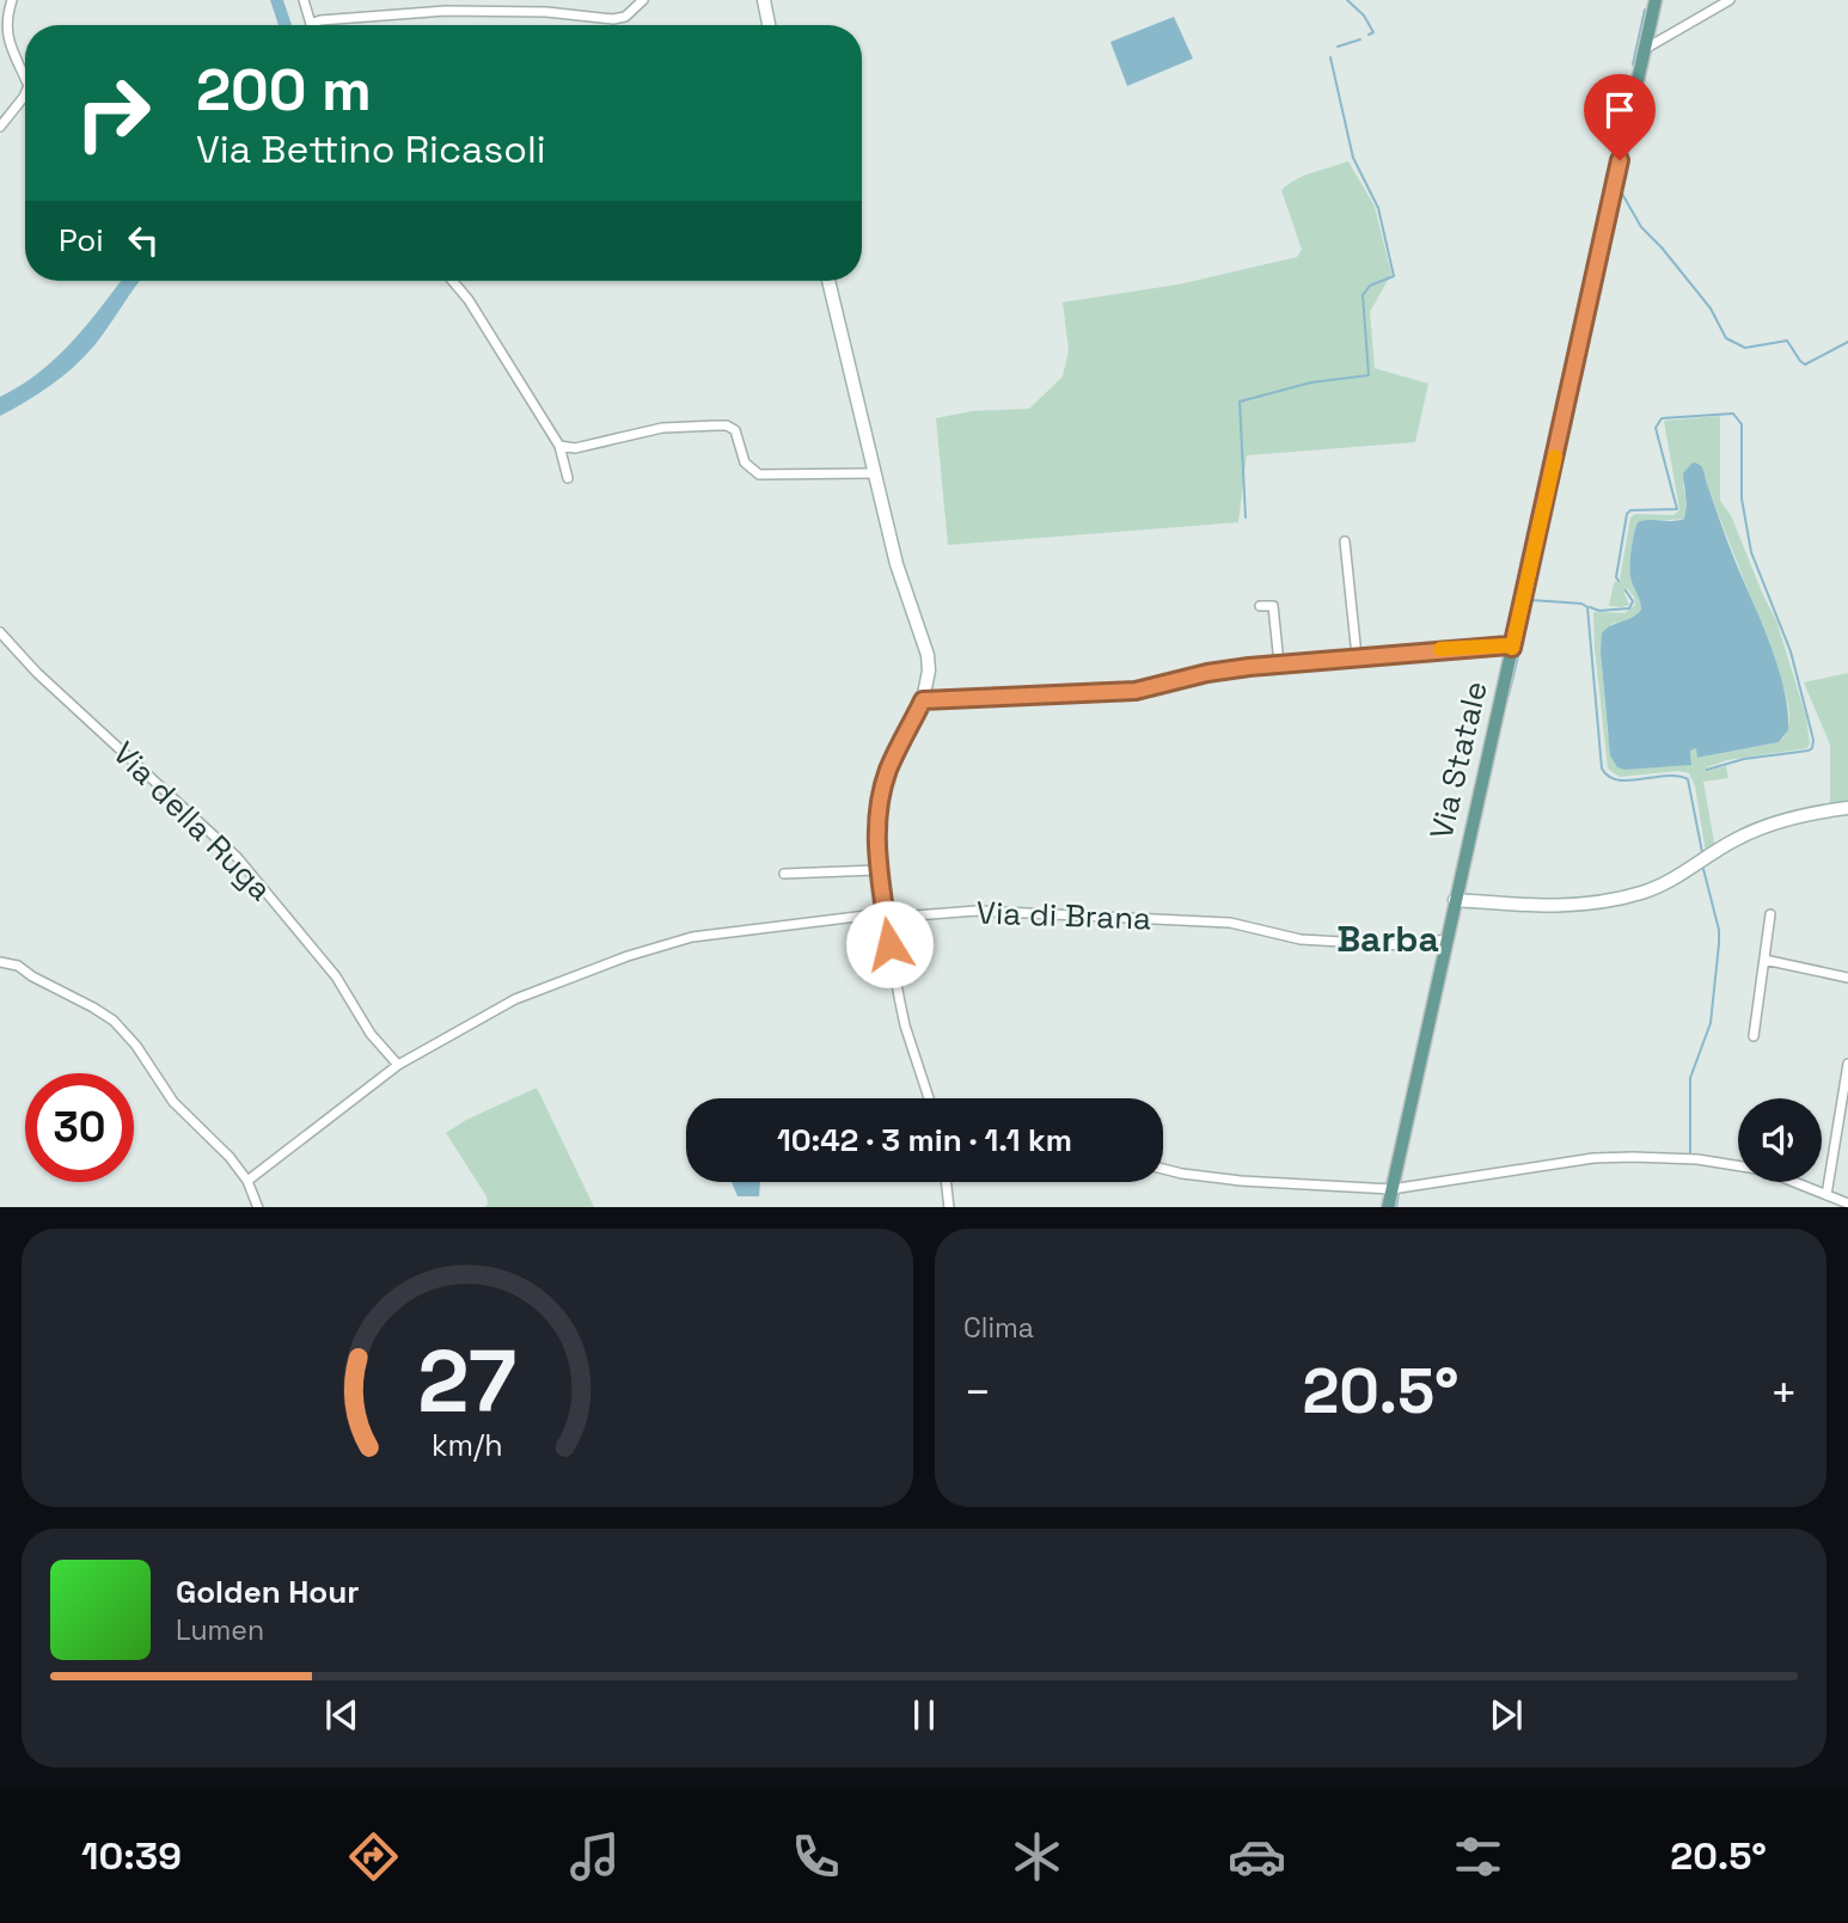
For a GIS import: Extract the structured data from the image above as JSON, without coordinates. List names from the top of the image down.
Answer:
{
  "streets": {
    "main road": ["Via Statale"],
    "street": ["Via della Ruga", "Via di Brana"]
  },
  "crossings": [
    ["Via Statale", "Via di Brana"],
    ["Via della Ruga", "Via di Brana"]
  ],
  "districts": ["Barba"],
  "page": {
    "turn": ["200 m", "Via Bettino Ricasoli"],
    "then": "Poi",
    "limit": "30",
    "trip": "10:42 · 3 min · 1.1 km",
    "tile": "Clima",
    "heat": ["−", "20.5°", "+"],
    "song": ["Golden Hour", "Lumen"],
    "tabs": ["10:39", "20.5°"],
    "gauge": ["27", "km/h"]
  }
}
